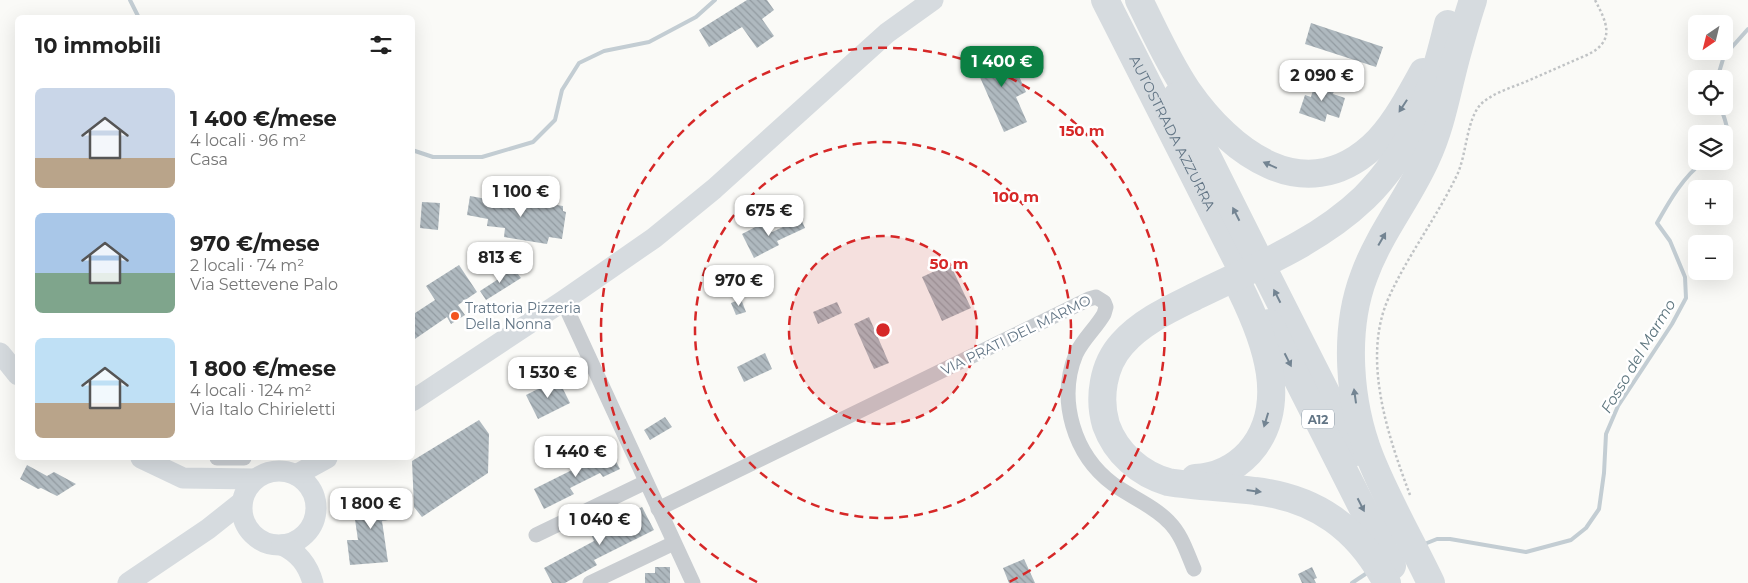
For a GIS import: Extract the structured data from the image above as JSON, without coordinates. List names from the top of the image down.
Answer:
{
  "streets": {
    "highway": ["A12"],
    "street": ["VIA PRATI DEL MARMO"]
  },
  "water": ["Fosso del Marmo"],
  "places": ["Trattoria Pizzeria Della Nonna"],
  "north": "bottom left",
  "page": {
    "map_buttons": ["+", "−"],
    "heading": "10 immobili",
    "price": [
      "1 400 €",
      "2 090 €",
      "1 100 €",
      "675 €",
      "813 €",
      "970 €",
      "1 530 €",
      "1 440 €",
      "1 800 €",
      "1 040 €"
    ],
    "list": [
      {
        "name": "1 400 €/mese",
        "note": "4 locali · 96 m² · Casa"
      },
      {
        "name": "970 €/mese",
        "note": "2 locali · 74 m² · Via Settevene Palo"
      },
      {
        "name": "1 800 €/mese",
        "note": "4 locali · 124 m² · Via Italo Chirieletti"
      }
    ]
  },
  "rings": ["150 m", "100 m", "50 m"]
}
